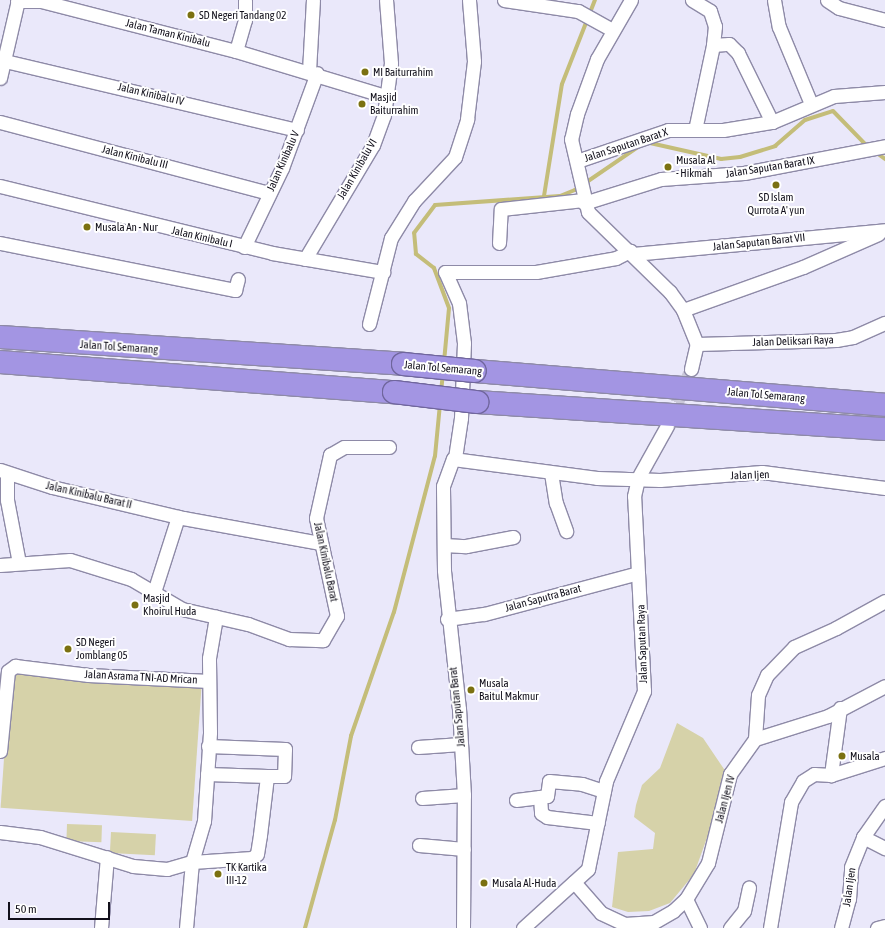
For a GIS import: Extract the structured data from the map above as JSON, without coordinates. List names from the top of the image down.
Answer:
{
  "streets": {
    "highway": ["Jalan Tol Semarang"],
    "street": [
      "Jalan Taman Kinibalu",
      "Jalan Kinibalu IV",
      "Jalan Saputan Barat X",
      "Jalan Kinibalu III",
      "Jalan Kinibalu V",
      "Jalan Saputan Barat IX",
      "Jalan Kinibalu VI",
      "Jalan Kinibalu I",
      "Jalan Saputan Barat VII",
      "Jalan Deliksari Raya",
      "Jalan Ijen",
      "Jalan Kinibalu Barat II",
      "Jalan Kinibalu Barat",
      "Jalan Saputra Barat",
      "Jalan Saputan Raya",
      "Jalan Asrama TNI-AD Mrican",
      "Jalan Saputan Barat",
      "Jalan Ijen IV"
    ]
  },
  "crossings": [
    ["Jalan Taman Kinibalu", "Jalan Kinibalu V"],
    ["Jalan Taman Kinibalu", "Jalan Kinibalu VI"],
    ["Jalan Kinibalu IV", "Jalan Kinibalu V"],
    ["Jalan Kinibalu III", "Jalan Kinibalu V"],
    ["Jalan Kinibalu V", "Jalan Kinibalu I"],
    ["Jalan Kinibalu VI", "Jalan Kinibalu I"],
    ["Jalan Saputan Barat VII", "Jalan Ijen"],
    ["Jalan Saputan Barat VII", "Jalan Saputan Barat"],
    ["Jalan Ijen", "Jalan Saputan Raya"],
    ["Jalan Ijen", "Jalan Saputan Barat"],
    ["Jalan Kinibalu Barat II", "Jalan Kinibalu Barat"],
    ["Jalan Saputra Barat", "Jalan Saputan Raya"],
    ["Jalan Saputra Barat", "Jalan Saputan Barat"]
  ],
  "places": [
    "SD Negeri Tandang 02",
    "MI Baiturrahim",
    "Masjid Baiturrahim",
    "Musala Al - Hikmah",
    "SD Islam Qurrota A' yun",
    "Musala An - Nur",
    "Masjid Khoirul Huda",
    "SD Negeri Jomblang 05",
    "Musala Baitul Makmur",
    "Musala",
    "TK Kartika III-12",
    "Musala Al-Huda"
  ],
  "scale_bar": "50 m"
}
